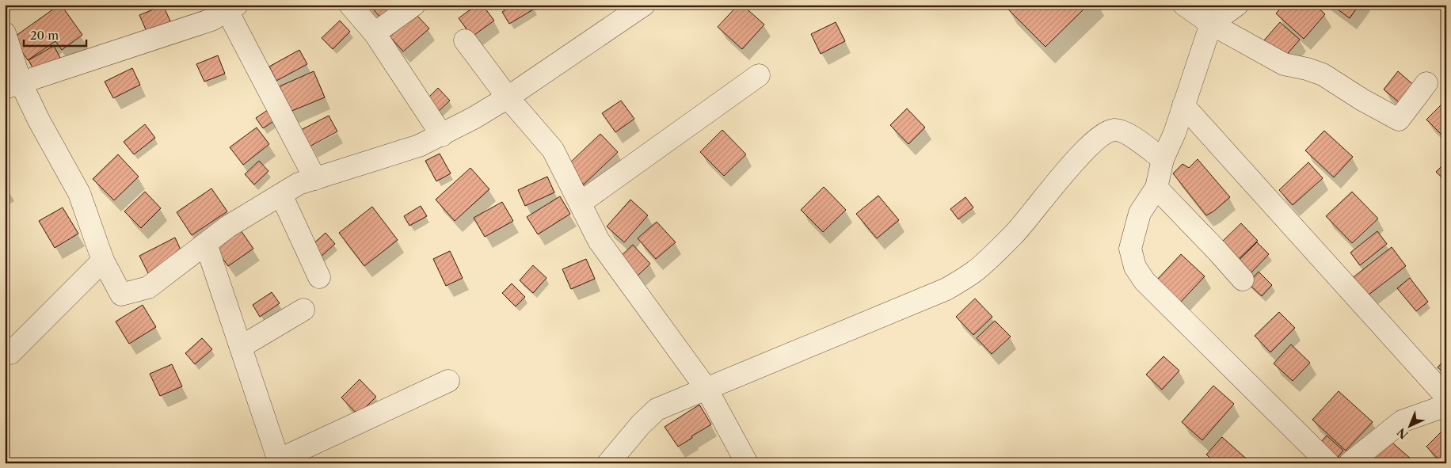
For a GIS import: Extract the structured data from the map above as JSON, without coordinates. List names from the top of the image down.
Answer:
{
  "scale_bar": "20 m",
  "north": "bottom left"
}
